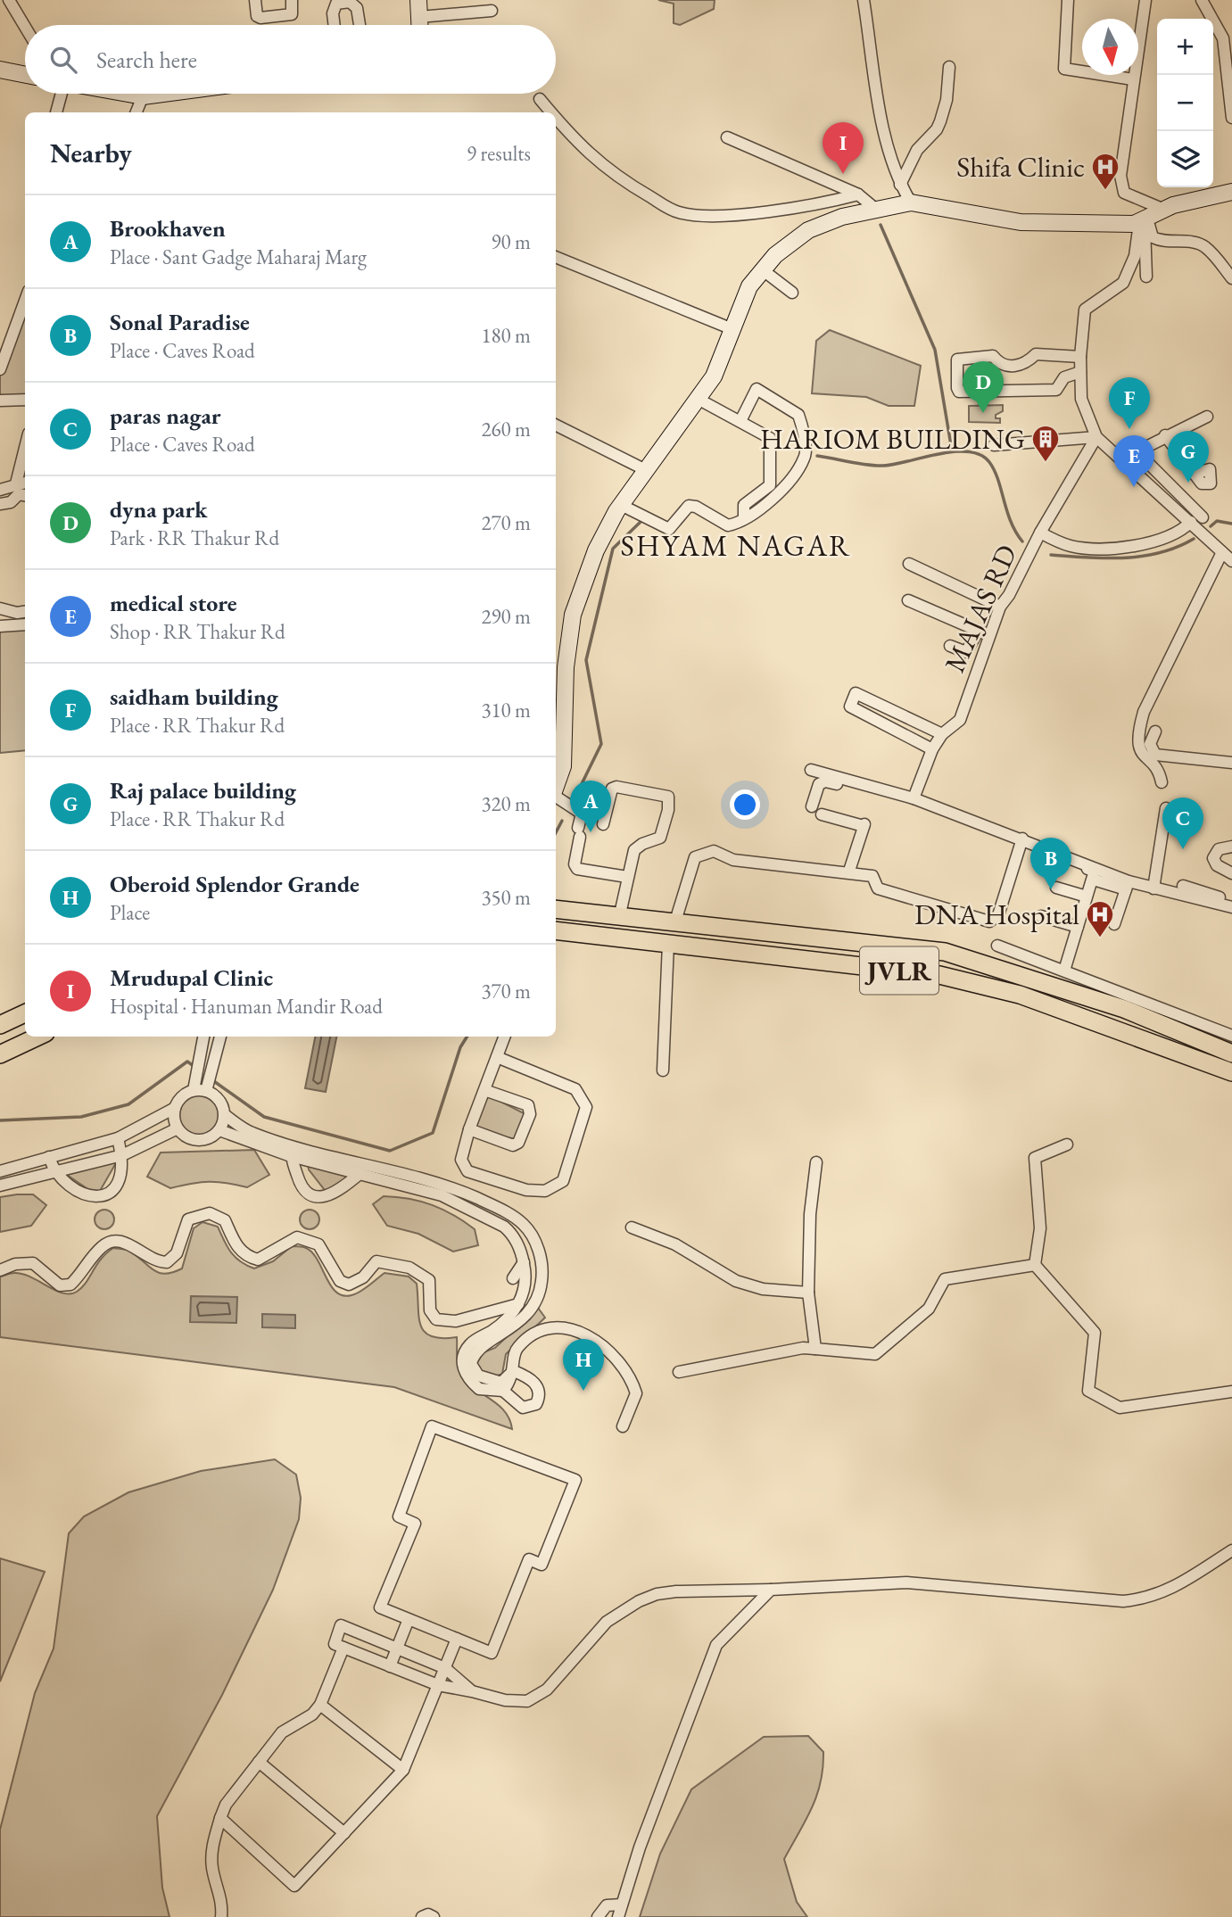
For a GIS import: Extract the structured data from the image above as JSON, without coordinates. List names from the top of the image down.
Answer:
{
  "streets": {
    "main road": ["JVLR"],
    "street": ["MAJAS RD"]
  },
  "districts": ["SHYAM NAGAR"],
  "places": {
    "hospital": ["Shifa Clinic", "DNA Hospital"],
    "building": ["HARIOM BUILDING"]
  },
  "north": "bottom",
  "page": {
    "map_buttons": ["+", "−"],
    "search": "Search here",
    "heading": ["Nearby", "9 results"],
    "pins": [
      "I",
      "D",
      "F",
      "G",
      "E",
      "A",
      "C",
      "B",
      "H"
    ],
    "list": [
      {
        "mark": "A",
        "name": "Brookhaven",
        "note": "Place · Sant Gadge Maharaj Marg",
        "value": "90 m"
      },
      {
        "mark": "B",
        "name": "Sonal Paradise",
        "note": "Place · Caves Road",
        "value": "180 m"
      },
      {
        "mark": "C",
        "name": "paras nagar",
        "note": "Place · Caves Road",
        "value": "260 m"
      },
      {
        "mark": "D",
        "name": "dyna park",
        "note": "Park · RR Thakur Rd",
        "value": "270 m"
      },
      {
        "mark": "E",
        "name": "medical store",
        "note": "Shop · RR Thakur Rd",
        "value": "290 m"
      },
      {
        "mark": "F",
        "name": "saidham building",
        "note": "Place · RR Thakur Rd",
        "value": "310 m"
      },
      {
        "mark": "G",
        "name": "Raj palace building",
        "note": "Place · RR Thakur Rd",
        "value": "320 m"
      },
      {
        "mark": "H",
        "name": "Oberoid Splendor Grande",
        "note": "Place",
        "value": "350 m"
      },
      {
        "mark": "I",
        "name": "Mrudupal Clinic",
        "note": "Hospital · Hanuman Mandir Road",
        "value": "370 m"
      }
    ]
  }
}
